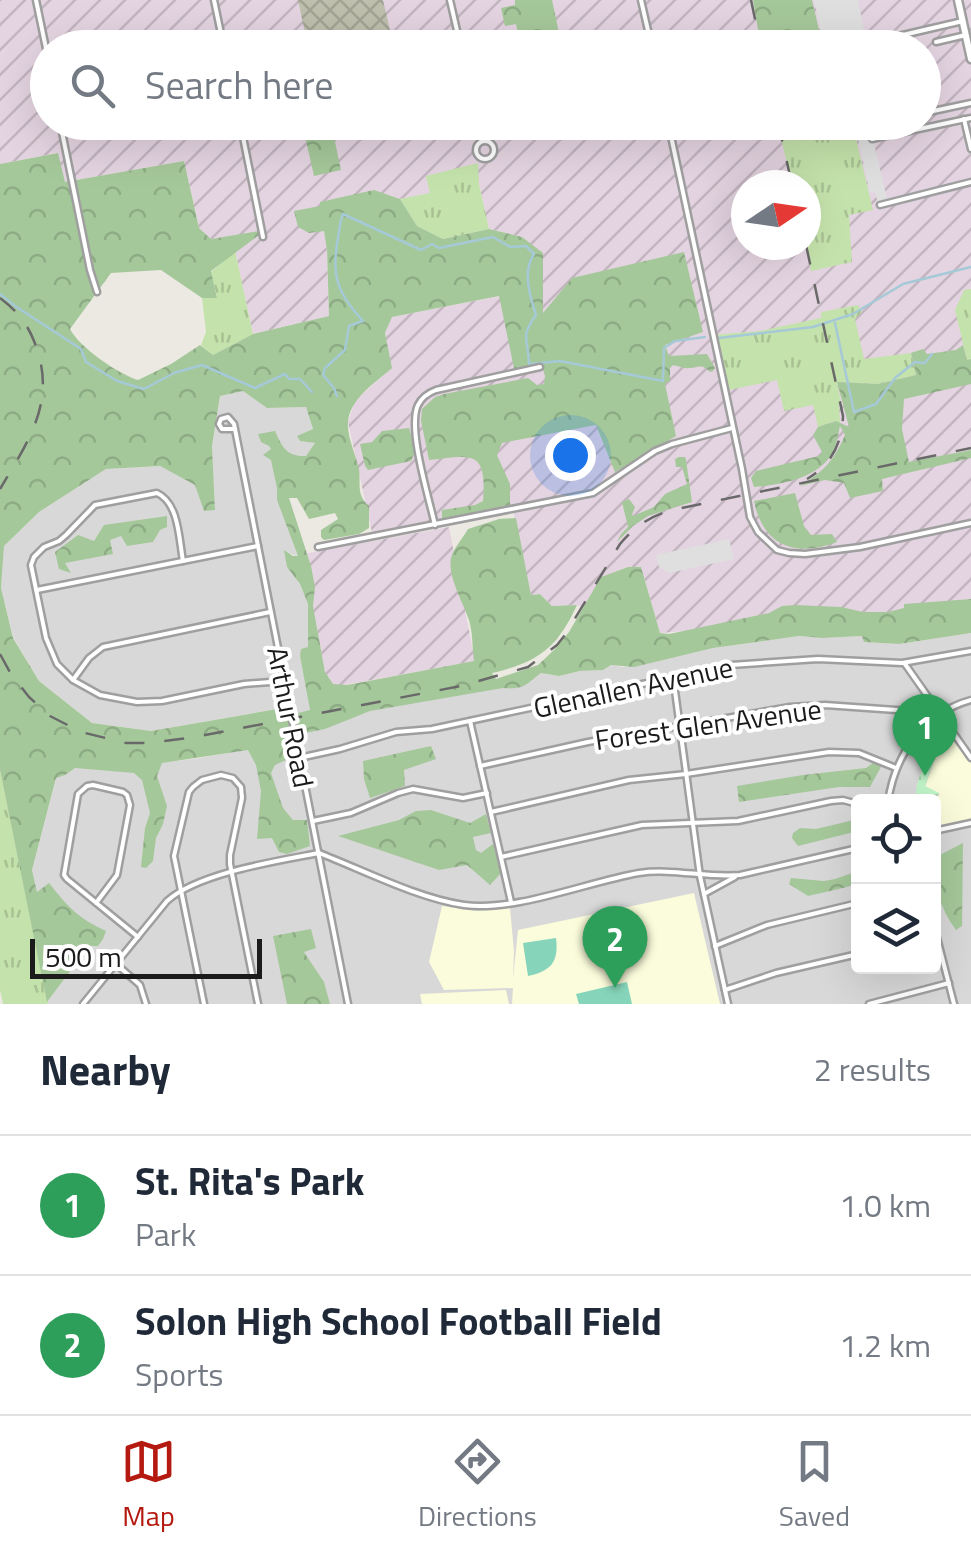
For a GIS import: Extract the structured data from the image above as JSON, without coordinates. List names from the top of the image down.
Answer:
{
  "streets": {
    "street": ["Glenallen Avenue", "Arthur Road", "Forest Glen Avenue"]
  },
  "crossings": [
    ["Glenallen Avenue", "Arthur Road"]
  ],
  "scale_bar": "500 m",
  "north": "right",
  "page": {
    "search": "Search here",
    "pins": ["1", "2"],
    "scale": "500 m",
    "heading": ["Nearby", "2 results"],
    "list": [
      {
        "mark": "1",
        "name": "St. Rita's Park",
        "note": "Park",
        "value": "1.0 km"
      },
      {
        "mark": "2",
        "name": "Solon High School Football Field",
        "note": "Sports",
        "value": "1.2 km"
      }
    ],
    "nav": ["Map", "Directions", "Saved"]
  }
}
